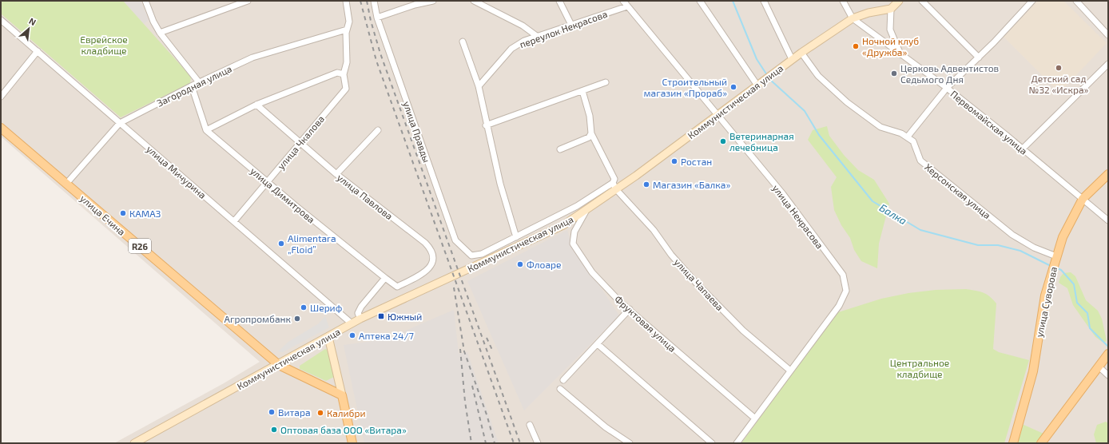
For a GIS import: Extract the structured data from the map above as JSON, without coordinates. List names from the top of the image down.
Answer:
{
  "streets": {
    "main road": [
      "Коммунистическая улица",
      "улица Ечина",
      "R26",
      "улица Суворова"
    ],
    "street": [
      "переулок Некрасова",
      "Загородная улица",
      "Первомайская улица",
      "улица Правды",
      "улица Чкалова",
      "улица Мичурина",
      "Херсонская улица",
      "улица Димитрова",
      "улица Павлова",
      "улица Некрасова",
      "улица Чапаева",
      "Фруктовая улица"
    ]
  },
  "crossings": [
    ["переулок Некрасова", "улица Некрасова"],
    ["Загородная улица", "улица Чкалова"],
    ["Загородная улица", "улица Мичурина"],
    ["Загородная улица", "улица Ечина"],
    ["Коммунистическая улица", "Первомайская улица"],
    ["Коммунистическая улица", "улица Мичурина"],
    ["Коммунистическая улица", "улица Ечина"],
    ["Коммунистическая улица", "улица Некрасова"],
    ["Коммунистическая улица", "R26"],
    ["Коммунистическая улица", "улица Чапаева"],
    ["Коммунистическая улица", "Фруктовая улица"],
    ["Первомайская улица", "улица Суворова"],
    ["улица Чкалова", "улица Мичурина"],
    ["улица Чкалова", "улица Димитрова"],
    ["улица Чкалова", "улица Павлова"],
    ["Херсонская улица", "улица Суворова"],
    ["улица Димитрова", "улица Павлова"],
    ["улица Ечина", "R26"],
    ["улица Некрасова", "улица Чапаева"],
    ["улица Некрасова", "Фруктовая улица"]
  ],
  "water": ["Балка"],
  "parks": ["Еврейское кладбище", "Центральное кладбище"],
  "places": {
    "other": [
      "Ночной клуб «Дружба»",
      "Детский сад №32 «Искра»",
      "Церковь Адвентистов Седьмого Дня",
      "Строительный магазин «Прораб»",
      "Ветеринарная лечебница",
      "Ростан",
      "Магазин «Балка»",
      "КАМАЗ",
      "Alimentara „Floid”",
      "Флоаре",
      "Шериф",
      "Агропромбанк",
      "Аптека 24/7",
      "Витара",
      "Калибри",
      "Оптовая база ООО «Витара»"
    ],
    "transit": ["Южный"]
  },
  "north": "top right"
}
